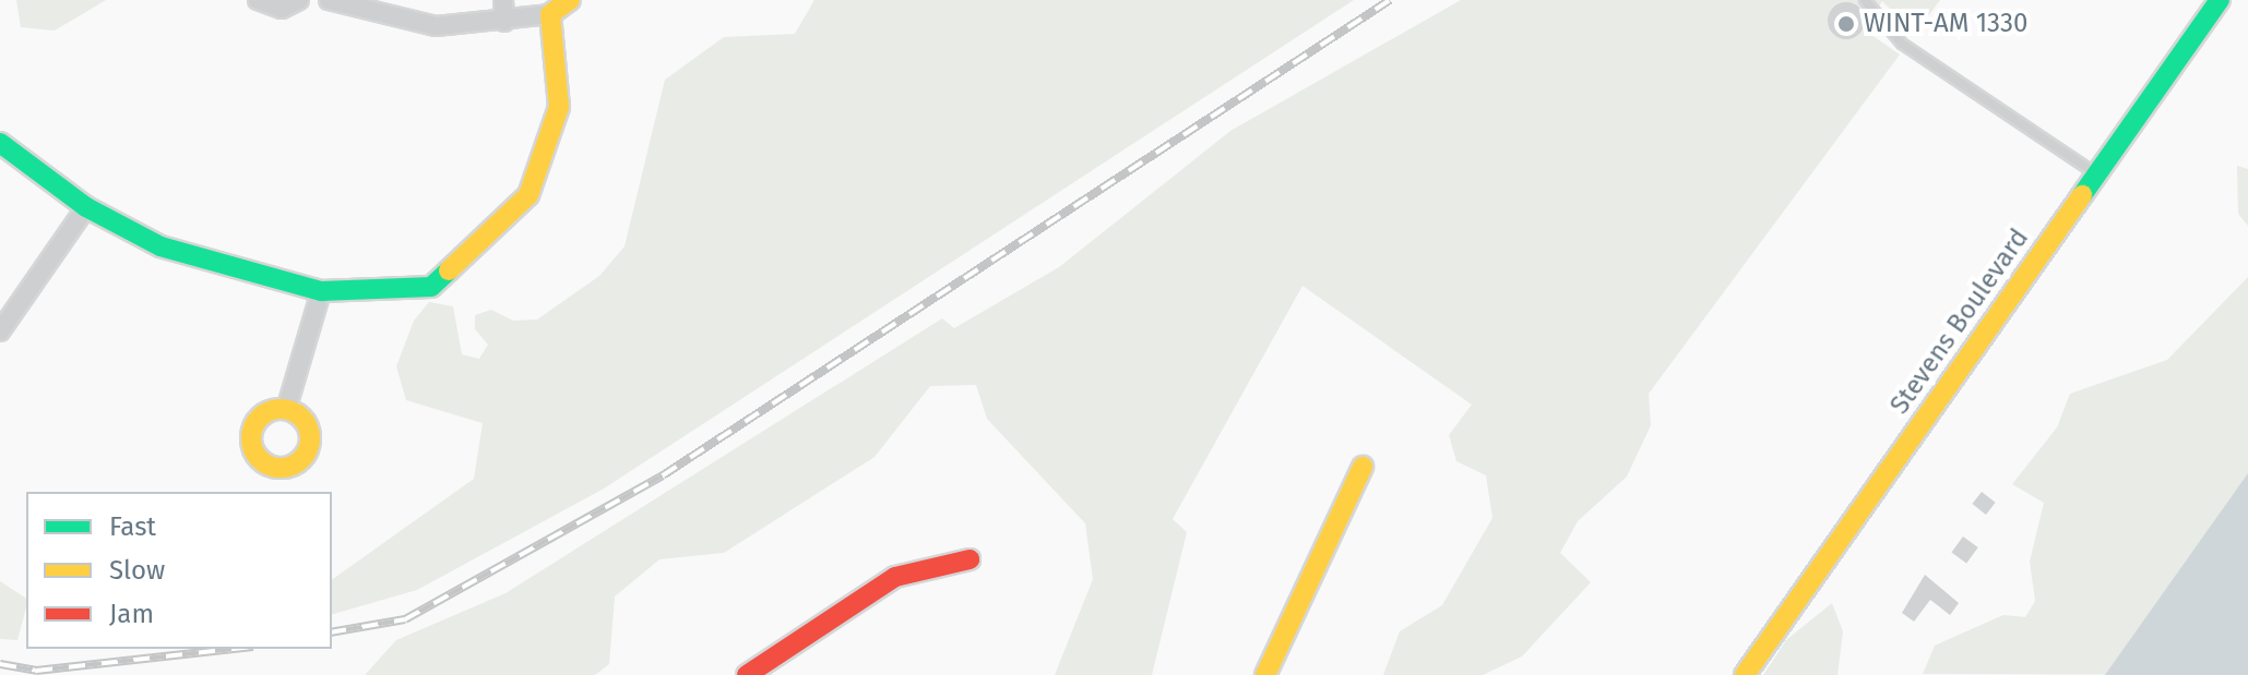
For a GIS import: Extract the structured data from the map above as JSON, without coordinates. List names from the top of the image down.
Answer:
{
  "streets": {
    "street": ["Stevens Boulevard"]
  },
  "places": ["WINT-AM 1330"],
  "legend": ["Fast", "Slow", "Jam"]
}
